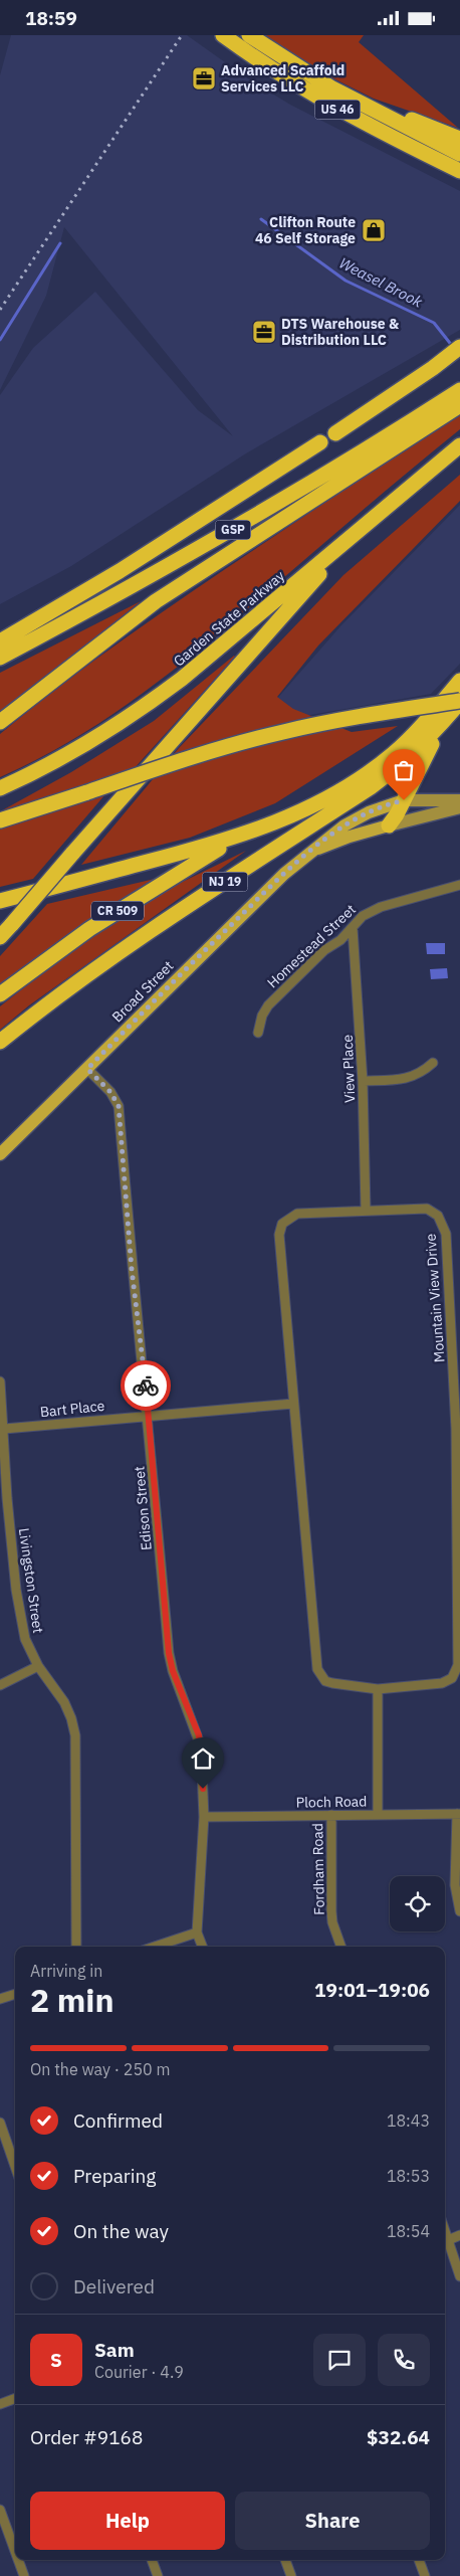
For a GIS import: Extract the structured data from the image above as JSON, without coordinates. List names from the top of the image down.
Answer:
{
  "streets": {
    "highway": [
      "US 46",
      "GSP",
      "Garden State Parkway",
      "NJ 19",
      "CR 509"
    ],
    "main road": ["Broad Street"],
    "street": [
      "Homestead Street",
      "View Place",
      "Mountain View Drive",
      "Bart Place",
      "Edison Street",
      "Livingston Street",
      "Ploch Road",
      "Fordham Road"
    ]
  },
  "crossings": [
    ["Homestead Street", "View Place"],
    ["Broad Street", "Edison Street"],
    ["View Place", "Mountain View Drive"],
    ["Mountain View Drive", "Bart Place"],
    ["Bart Place", "Edison Street"],
    ["Bart Place", "Livingston Street"],
    ["Edison Street", "Ploch Road"],
    ["Ploch Road", "Fordham Road"]
  ],
  "water": ["Weasel Brook"],
  "places": {
    "office": ["Advanced Scaffold Services LLC", "DTS Warehouse & Distribution LLC"],
    "shop": ["Clifton Route 46 Self Storage"]
  },
  "page": {
    "status": "18:59",
    "heading": ["2 min", "Arriving in", "19:01–19:06"],
    "panel": [
      "Sam",
      "Courier · 4.9",
      "Order #9168",
      "$32.64"
    ],
    "bar": "On the way · 250 m",
    "list": [
      ["Confirmed", "18:43"],
      ["Preparing", "18:53"],
      ["On the way", "18:54"],
      "Delivered"
    ],
    "round": "S",
    "buttons": ["Help", "Share"]
  }
}
